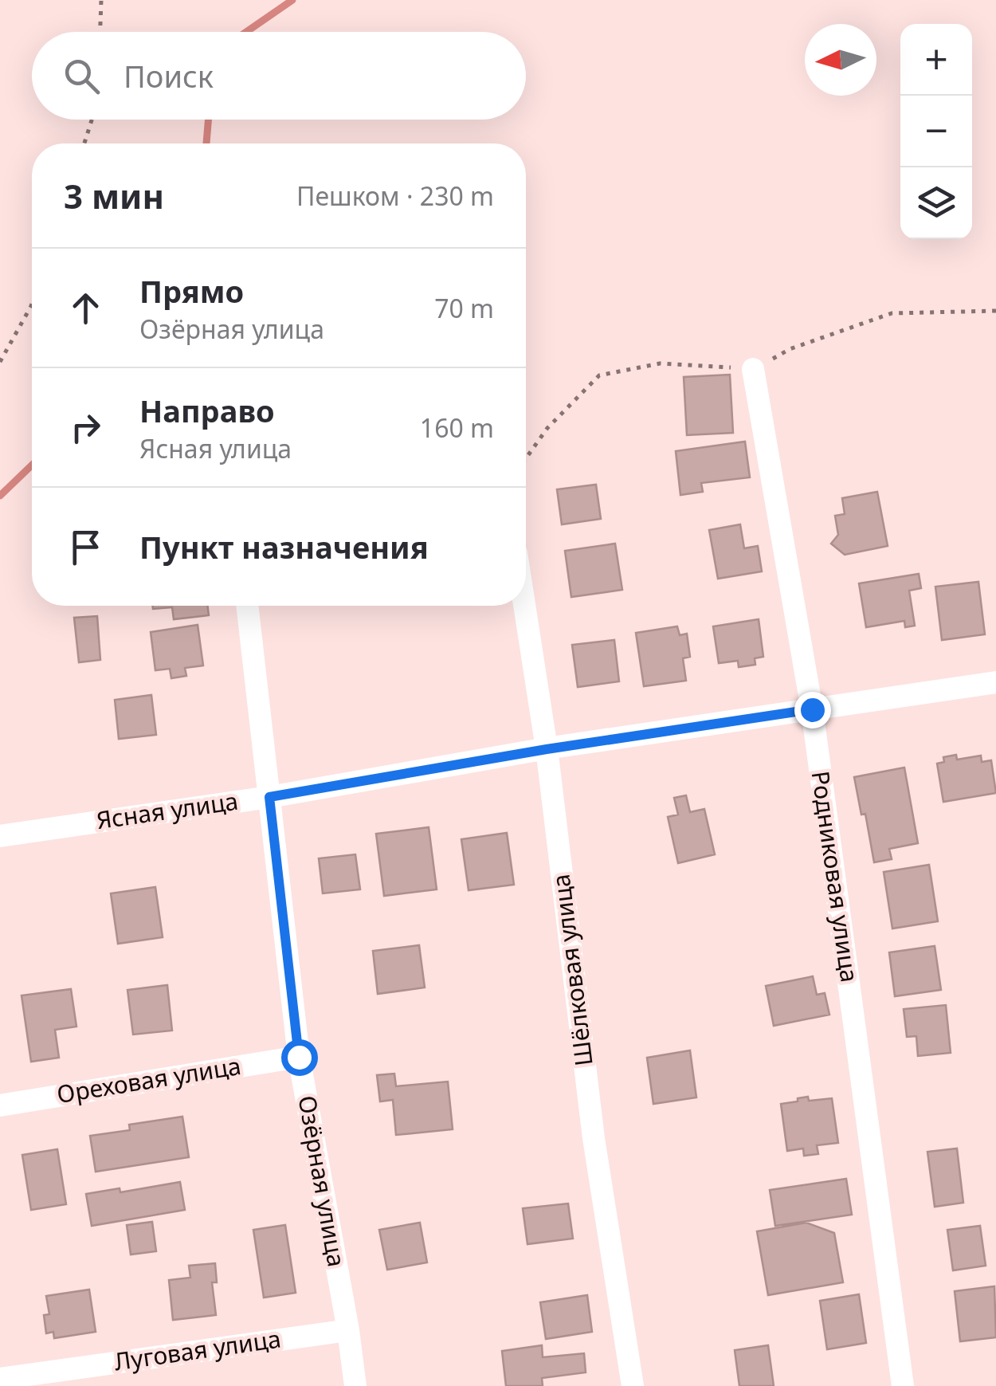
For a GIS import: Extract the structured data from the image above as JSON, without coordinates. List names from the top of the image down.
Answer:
{
  "streets": {
    "street": [
      "Ясная улица",
      "Родниковая улица",
      "Шёлковая улица",
      "Ореховая улица",
      "Озёрная улица",
      "Луговая улица"
    ]
  },
  "crossings": [
    ["Ясная улица", "Родниковая улица"],
    ["Ясная улица", "Шёлковая улица"],
    ["Ясная улица", "Озёрная улица"],
    ["Ореховая улица", "Озёрная улица"],
    ["Озёрная улица", "Луговая улица"]
  ],
  "north": "left",
  "page": {
    "map_buttons": ["+", "−"],
    "search": "Поиск",
    "heading": ["3 мин", "Пешком · 230 m"],
    "list": [
      ["Прямо", "Озёрная улица", "70 m"],
      ["Направо", "Ясная улица", "160 m"],
      "Пункт назначения"
    ]
  }
}
